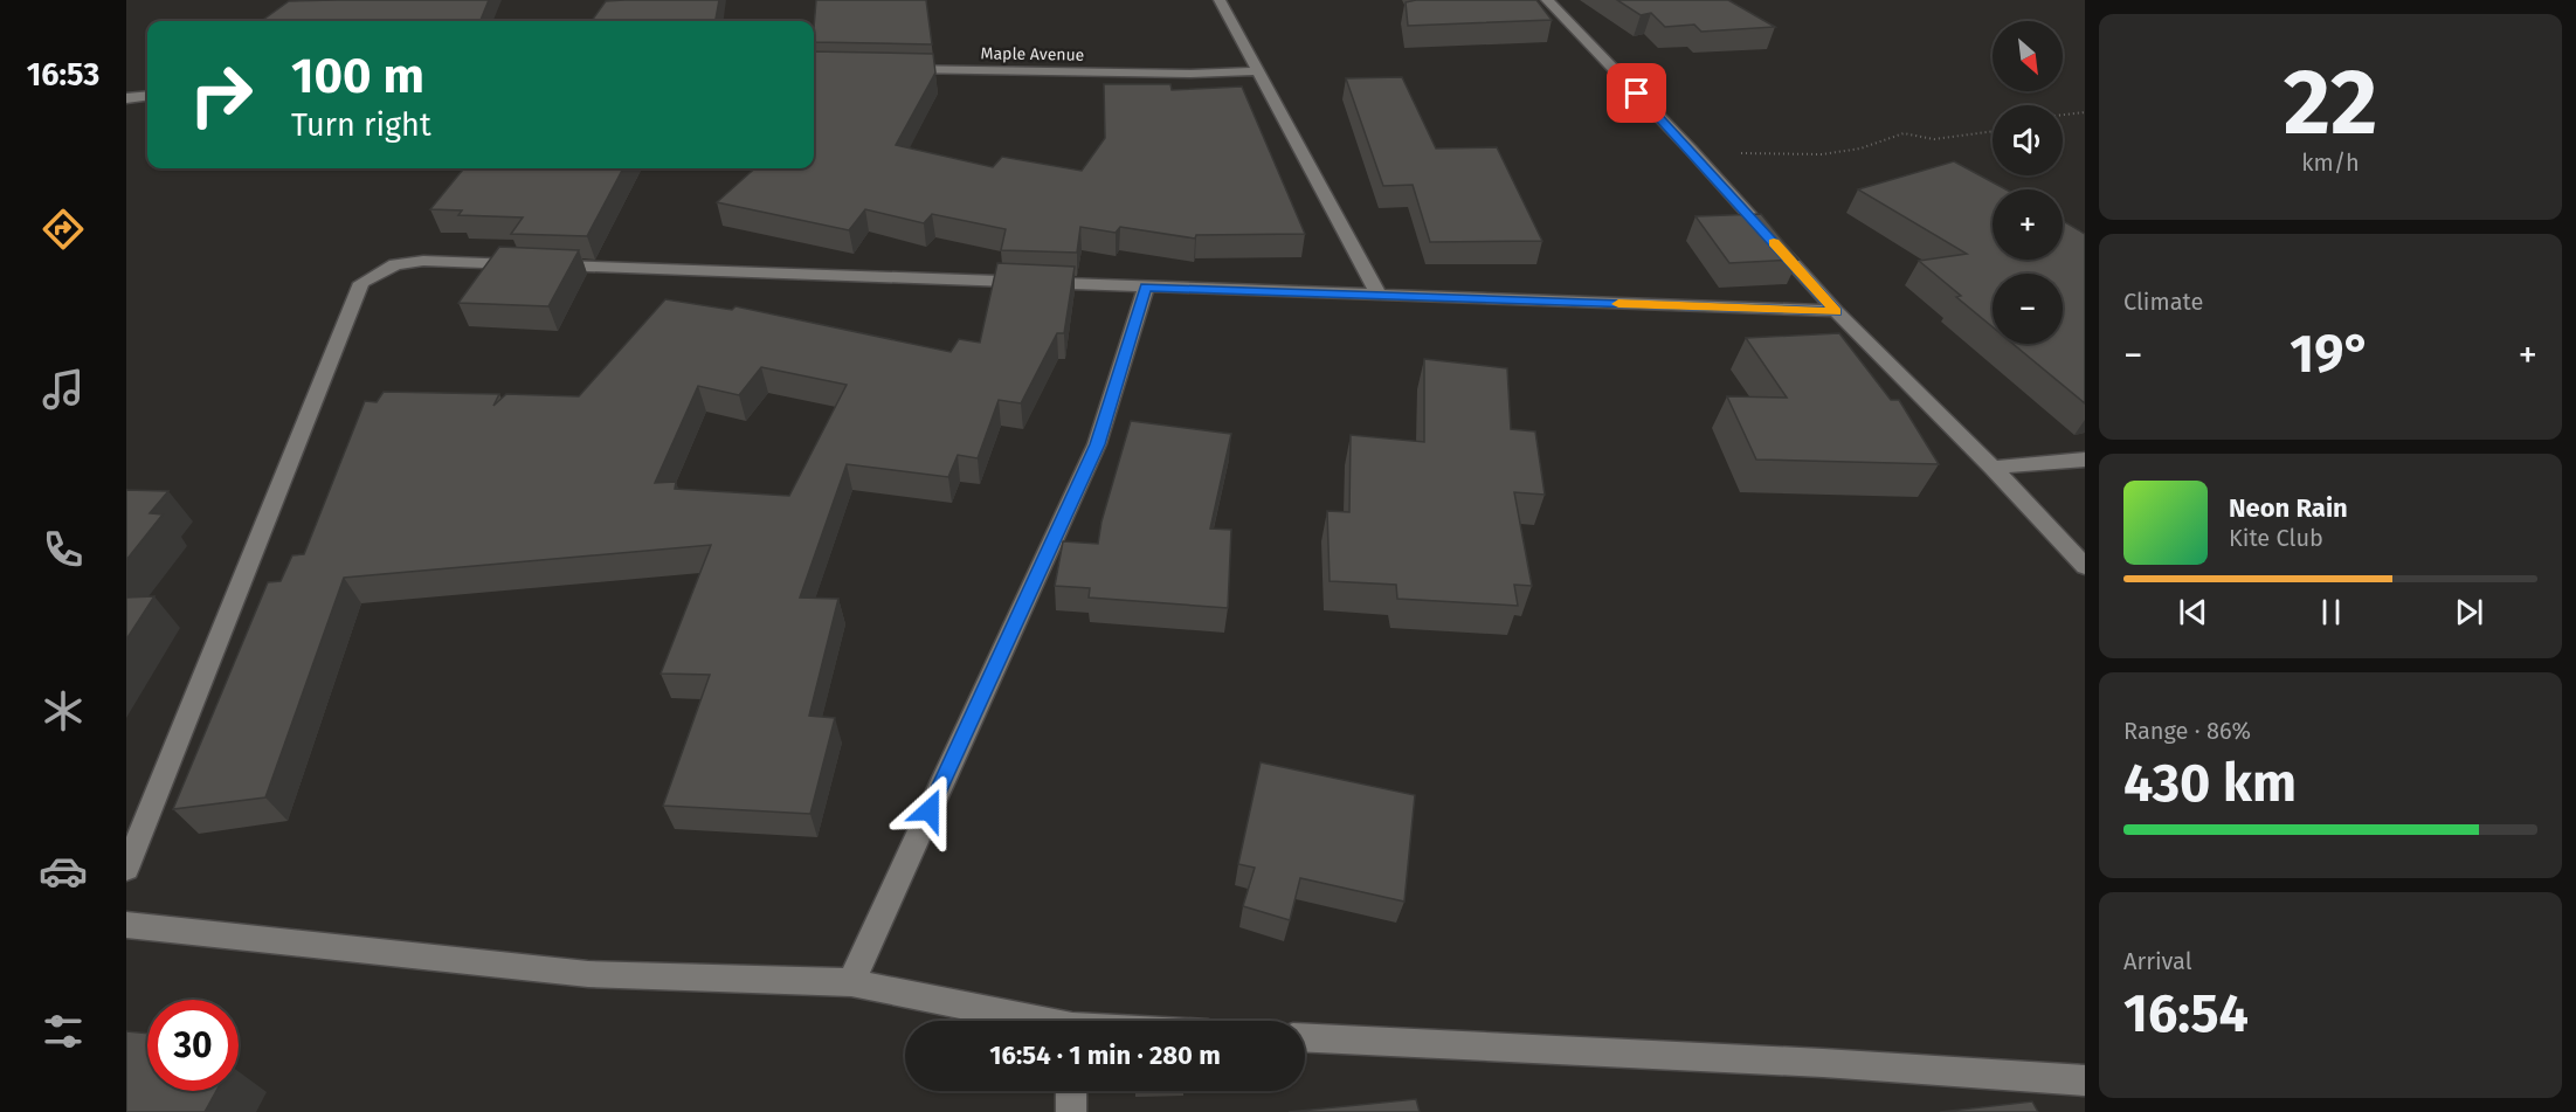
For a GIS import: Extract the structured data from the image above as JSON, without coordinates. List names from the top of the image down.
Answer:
{
  "streets": {
    "street": ["Maple Avenue"]
  },
  "north": "bottom right",
  "page": {
    "tabs": "16:53",
    "tile": [
      ["22", "km/h"],
      "Climate",
      ["Range · 86%", "430 km"],
      ["Arrival", "16:54"]
    ],
    "map_buttons": ["+", "−"],
    "turn": ["100 m", "Turn right"],
    "heat": ["−", "19°", "+"],
    "song": ["Neon Rain", "Kite Club"],
    "limit": "30",
    "trip": "16:54 · 1 min · 280 m"
  }
}
